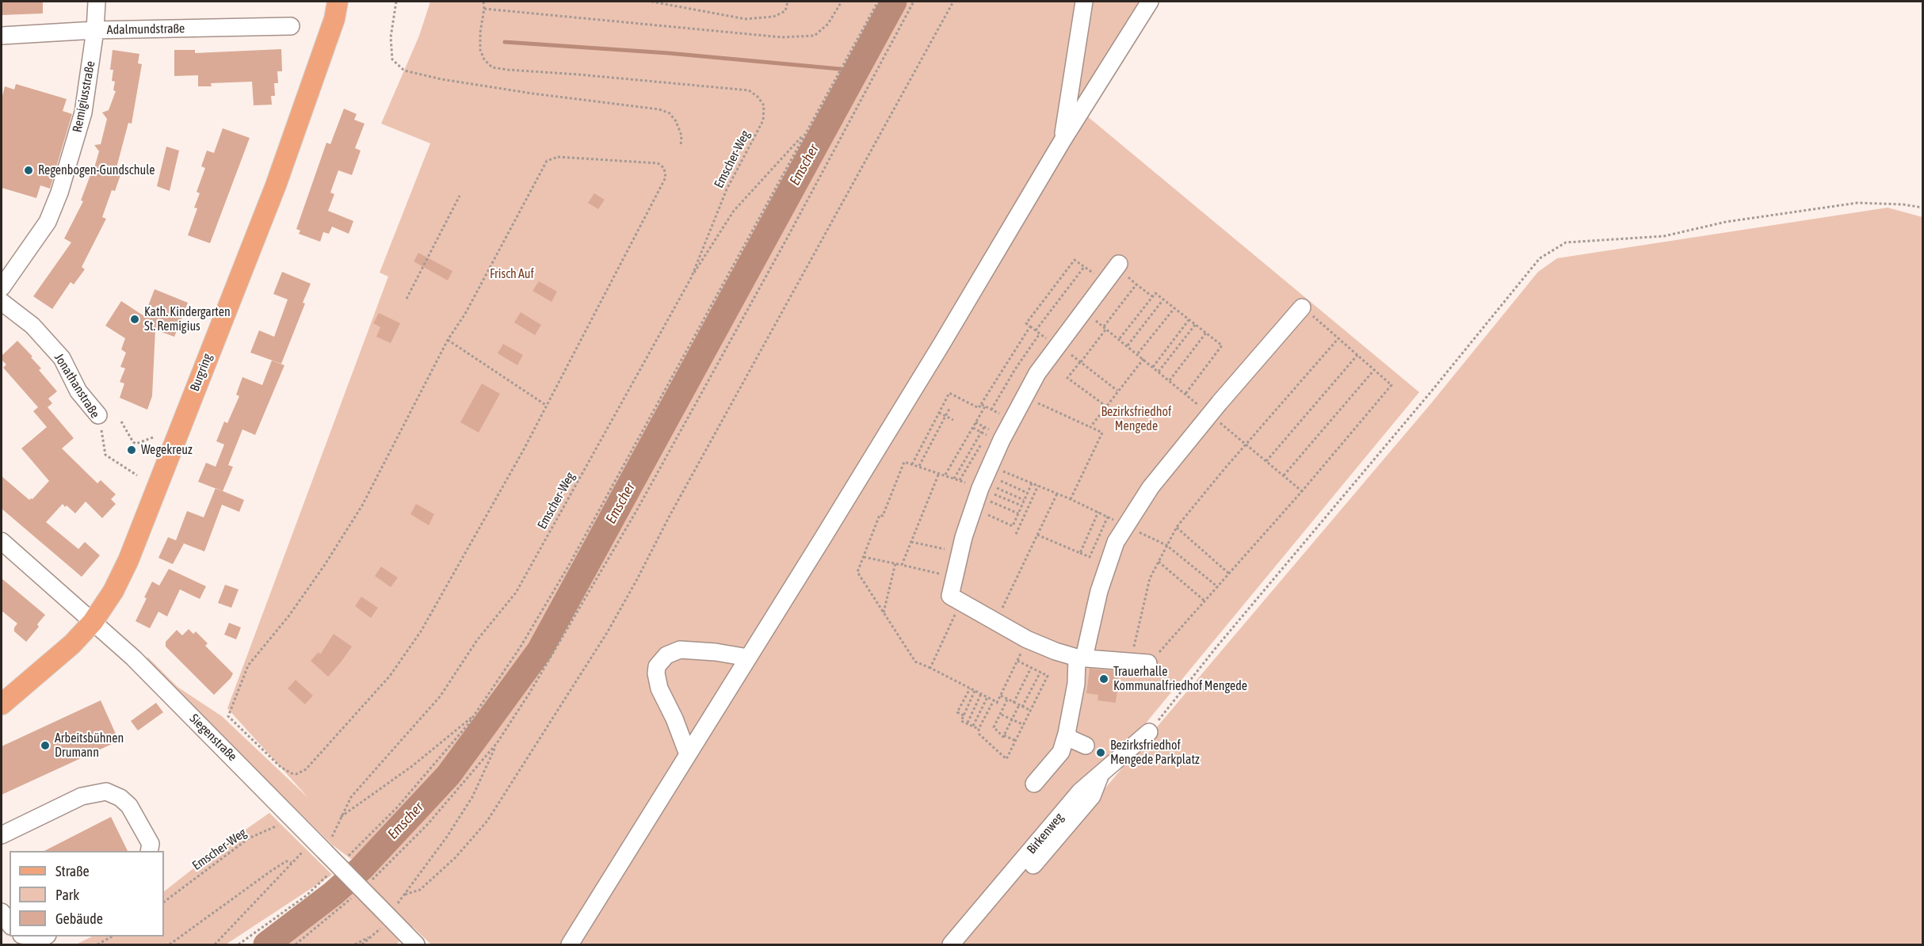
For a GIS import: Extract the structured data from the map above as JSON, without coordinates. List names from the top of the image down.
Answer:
{
  "streets": {
    "main road": ["Burgring"],
    "street": [
      "Adalmundstraße",
      "Remigiusstraße",
      "Jonathanstraße",
      "Siegenstraße",
      "Birkenweg"
    ],
    "path": ["Emscher-Weg"]
  },
  "crossings": [
    ["Adalmundstraße", "Remigiusstraße"],
    ["Emscher-Weg", "Siegenstraße"],
    ["Burgring", "Siegenstraße"]
  ],
  "water": ["Emscher"],
  "parks": ["Frisch Auf", "Bezirksfriedhof Mengede"],
  "places": [
    "Regenbogen-Gundschule",
    "Kath. Kindergarten St. Remigius",
    "Wegekreuz",
    "Trauerhalle Kommunalfriedhof Mengede",
    "Arbeitsbühnen Drumann",
    "Bezirksfriedhof Mengede Parkplatz"
  ],
  "legend": ["Straße", "Park", "Gebäude"]
}
